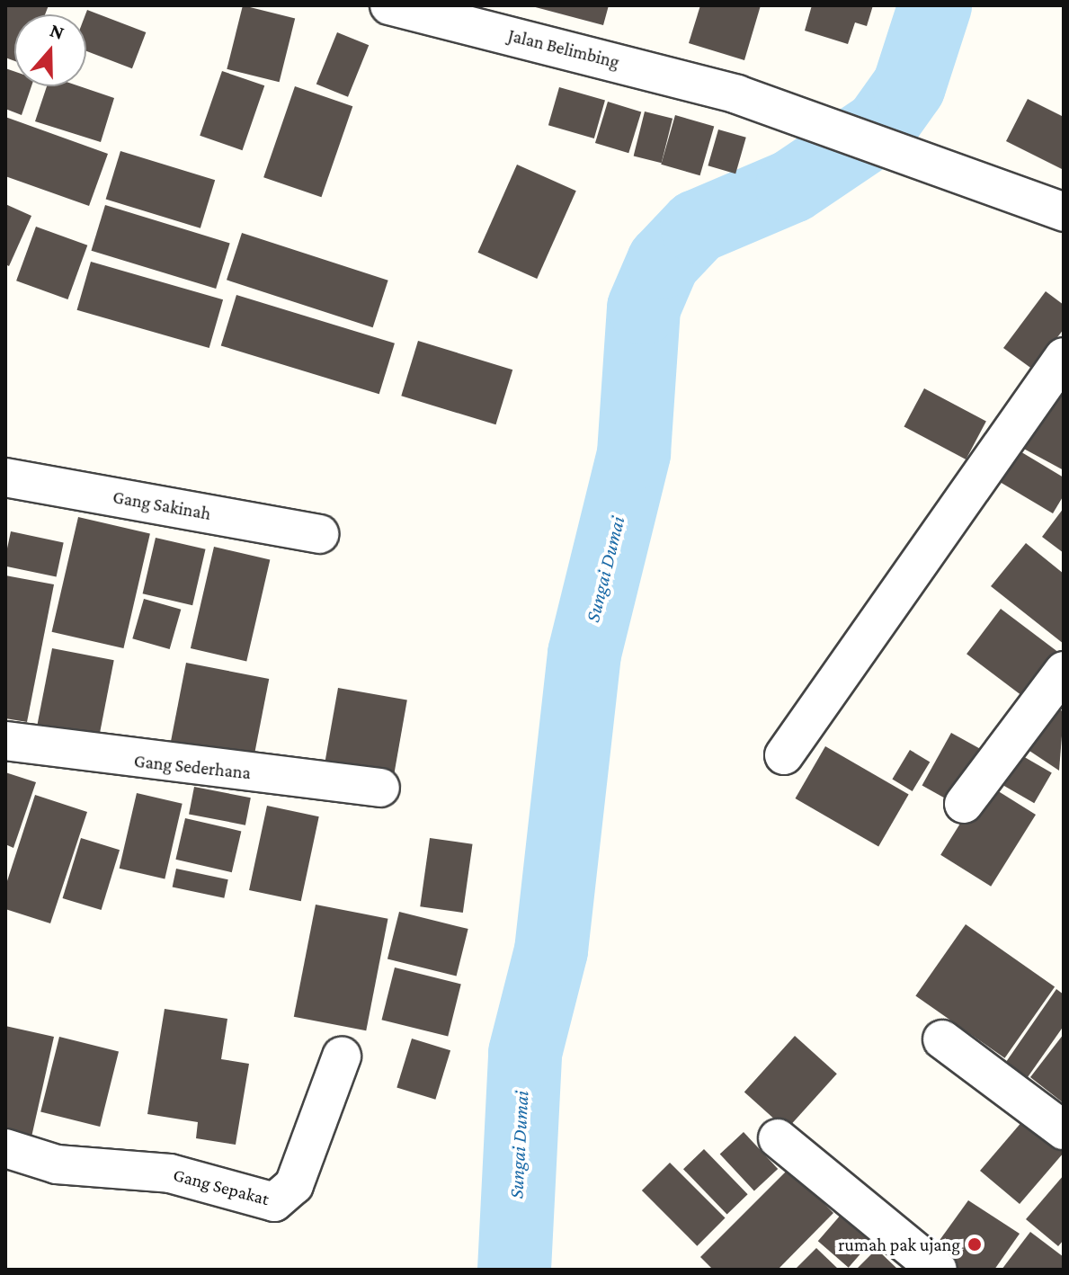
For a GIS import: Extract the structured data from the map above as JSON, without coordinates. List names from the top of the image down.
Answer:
{
  "streets": {
    "street": [
      "Jalan Belimbing",
      "Gang Sakinah",
      "Gang Sederhana",
      "Gang Sepakat"
    ]
  },
  "water": ["Sungai Dumai"],
  "places": ["rumah pak ujang"],
  "north": "top"
}
